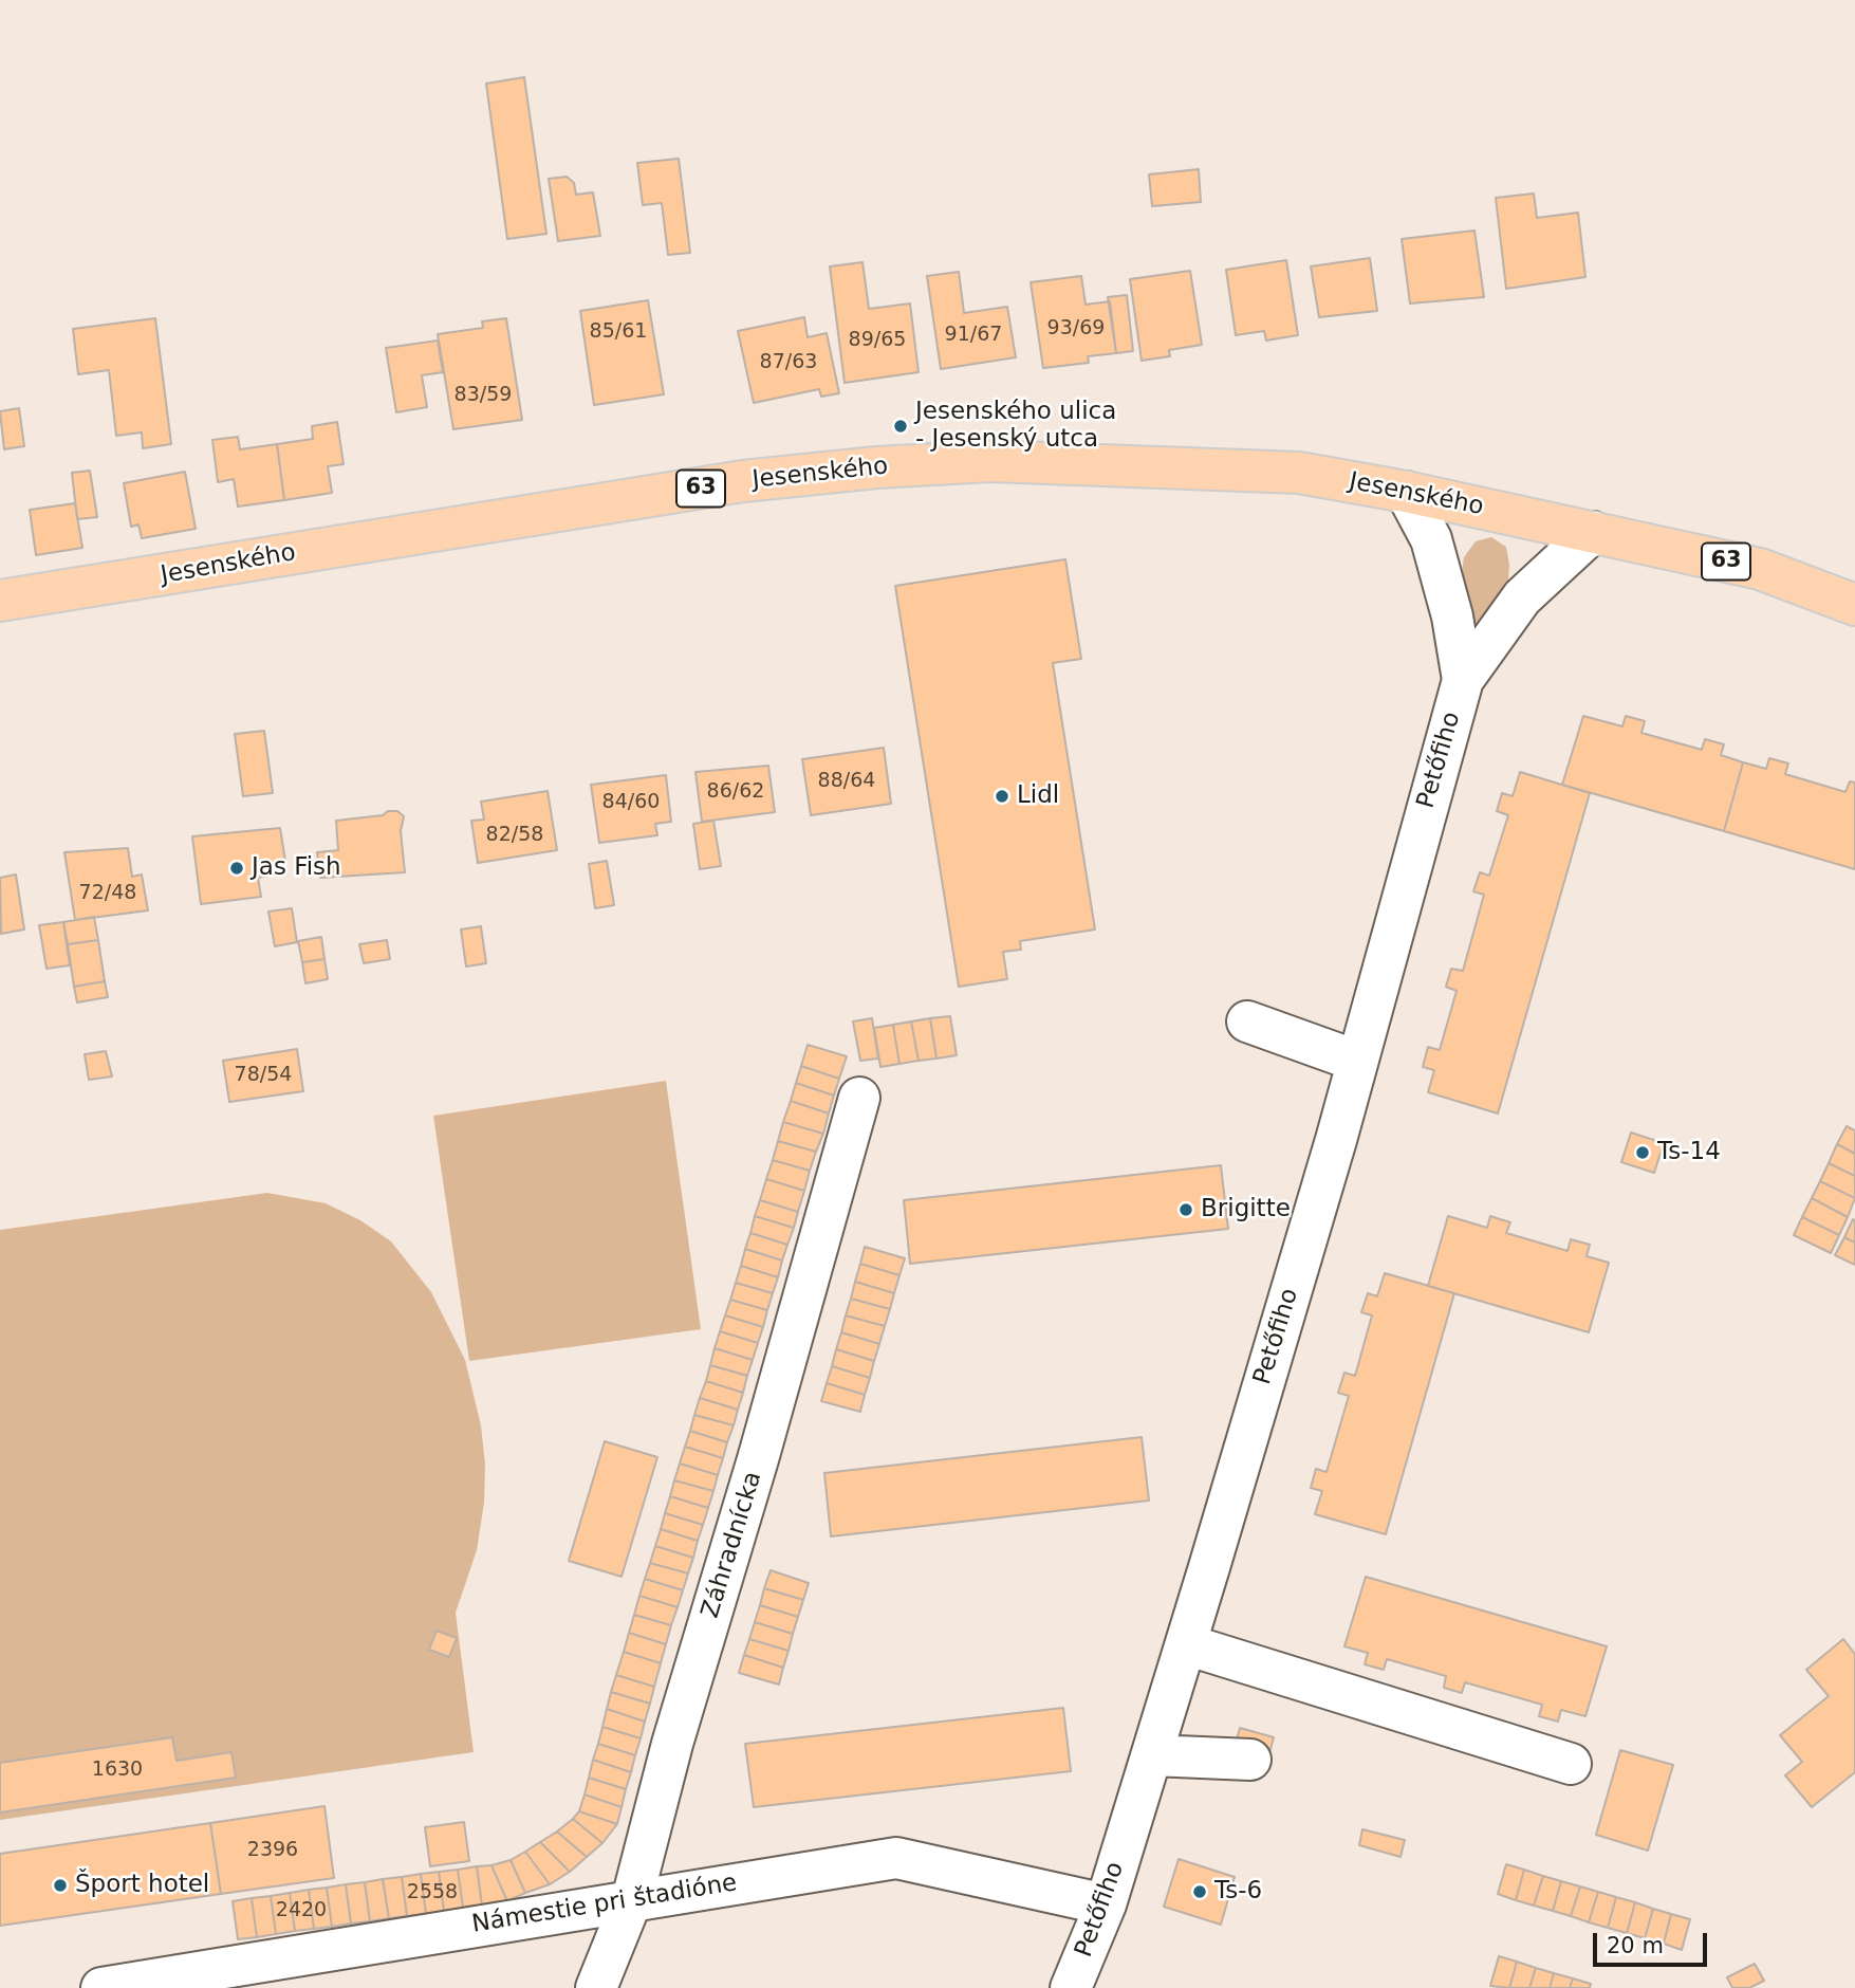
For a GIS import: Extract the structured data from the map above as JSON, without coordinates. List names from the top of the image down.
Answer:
{
  "streets": {
    "main road": ["Jesenského", "63"],
    "street": ["Petőfiho", "Záhradnícka", "Námestie pri štadióne"]
  },
  "crossings": [
    ["Jesenského", "Petőfiho"],
    ["Petőfiho", "Námestie pri štadióne"],
    ["Záhradnícka", "Námestie pri štadióne"]
  ],
  "places": [
    "Jesenského ulica - Jesenský utca",
    "Lidl",
    "Jas Fish",
    "Ts-14",
    "Brigitte",
    "Šport hotel",
    "Ts-6"
  ],
  "house_numbers": [
    "93/69",
    "85/61",
    "91/67",
    "89/65",
    "87/63",
    "83/59",
    "88/64",
    "86/62",
    "84/60",
    "82/58",
    "72/48",
    "78/54",
    "1630",
    "2396",
    "2558",
    "2420"
  ],
  "scale_bar": "20 m"
}
